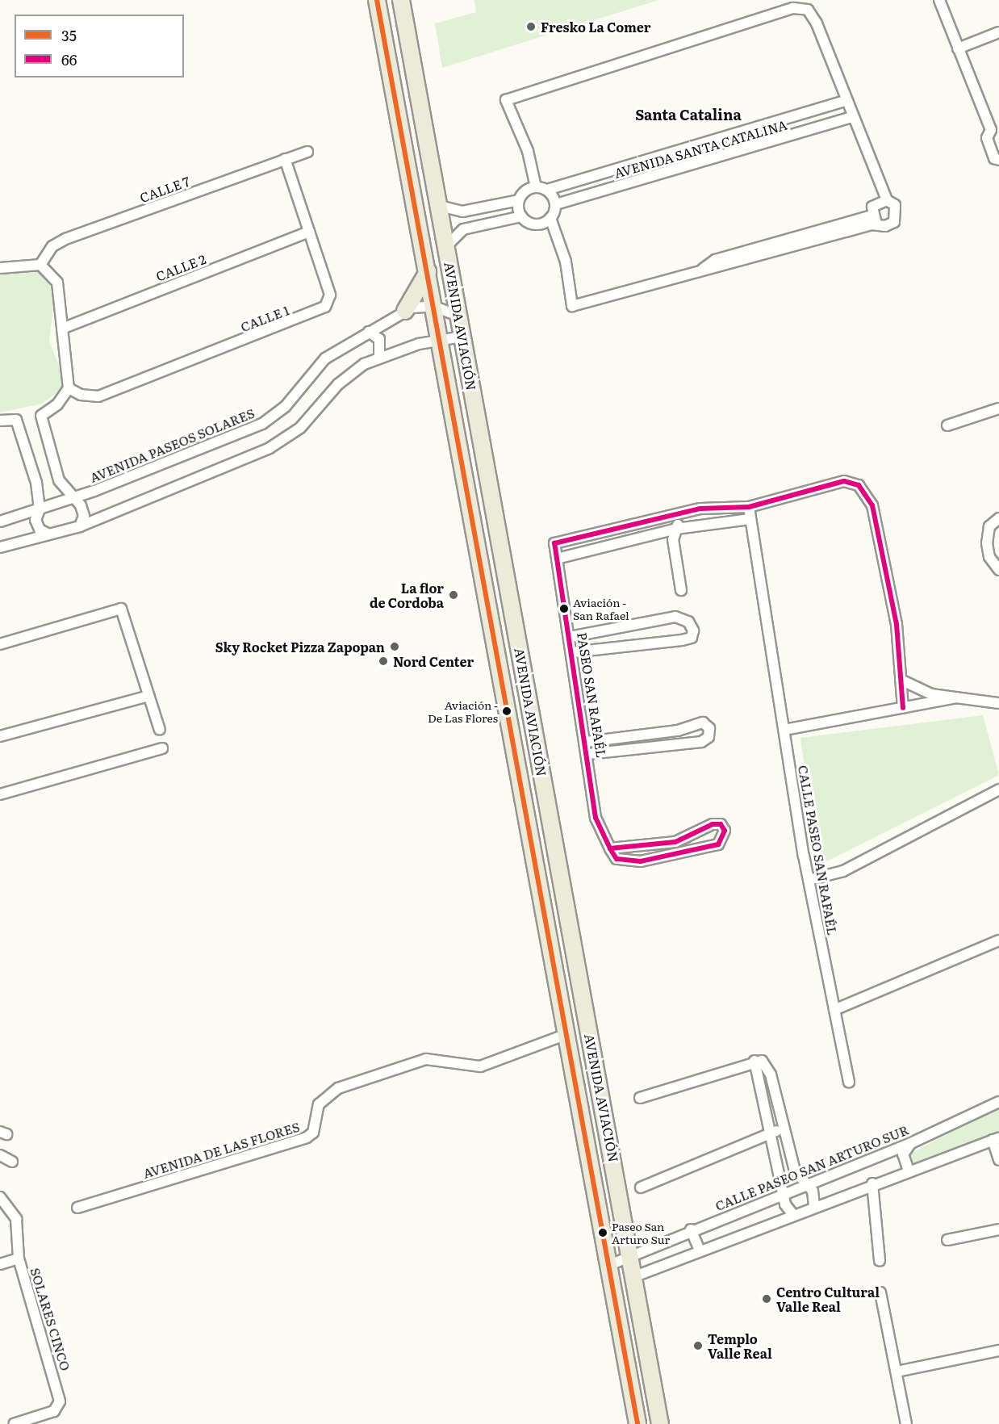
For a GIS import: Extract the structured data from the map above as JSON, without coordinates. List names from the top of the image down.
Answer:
{
  "streets": {
    "main road": ["AVENIDA AVIACIÓN"],
    "street": [
      "AVENIDA SANTA CATALINA",
      "CALLE 7",
      "CALLE 2",
      "CALLE 1",
      "AVENIDA PASEOS SOLARES",
      "PASEO SAN RAFAÉL",
      "CALLE PASEO SAN RAFAÉL",
      "AVENIDA DE LAS FLORES",
      "CALLE PASEO SAN ARTURO SUR",
      "SOLARES CINCO"
    ]
  },
  "crossings": [
    ["CALLE 7", "CALLE 1"],
    ["CALLE 2", "CALLE 1"],
    ["AVENIDA AVIACIÓN", "AVENIDA PASEOS SOLARES"],
    ["AVENIDA AVIACIÓN", "AVENIDA DE LAS FLORES"],
    ["AVENIDA AVIACIÓN", "CALLE PASEO SAN ARTURO SUR"]
  ],
  "districts": ["Santa Catalina"],
  "places": [
    "Fresko La Comer",
    "La flor de Cordoba",
    "Aviación - San Rafael",
    "Sky Rocket Pizza Zapopan",
    "Nord Center",
    "Aviación - De Las Flores",
    "Paseo San Arturo Sur",
    "Centro Cultural Valle Real",
    "Templo Valle Real"
  ],
  "lines": ["transit line 35", "transit line 66"],
  "legend": ["35", "66"]
}
